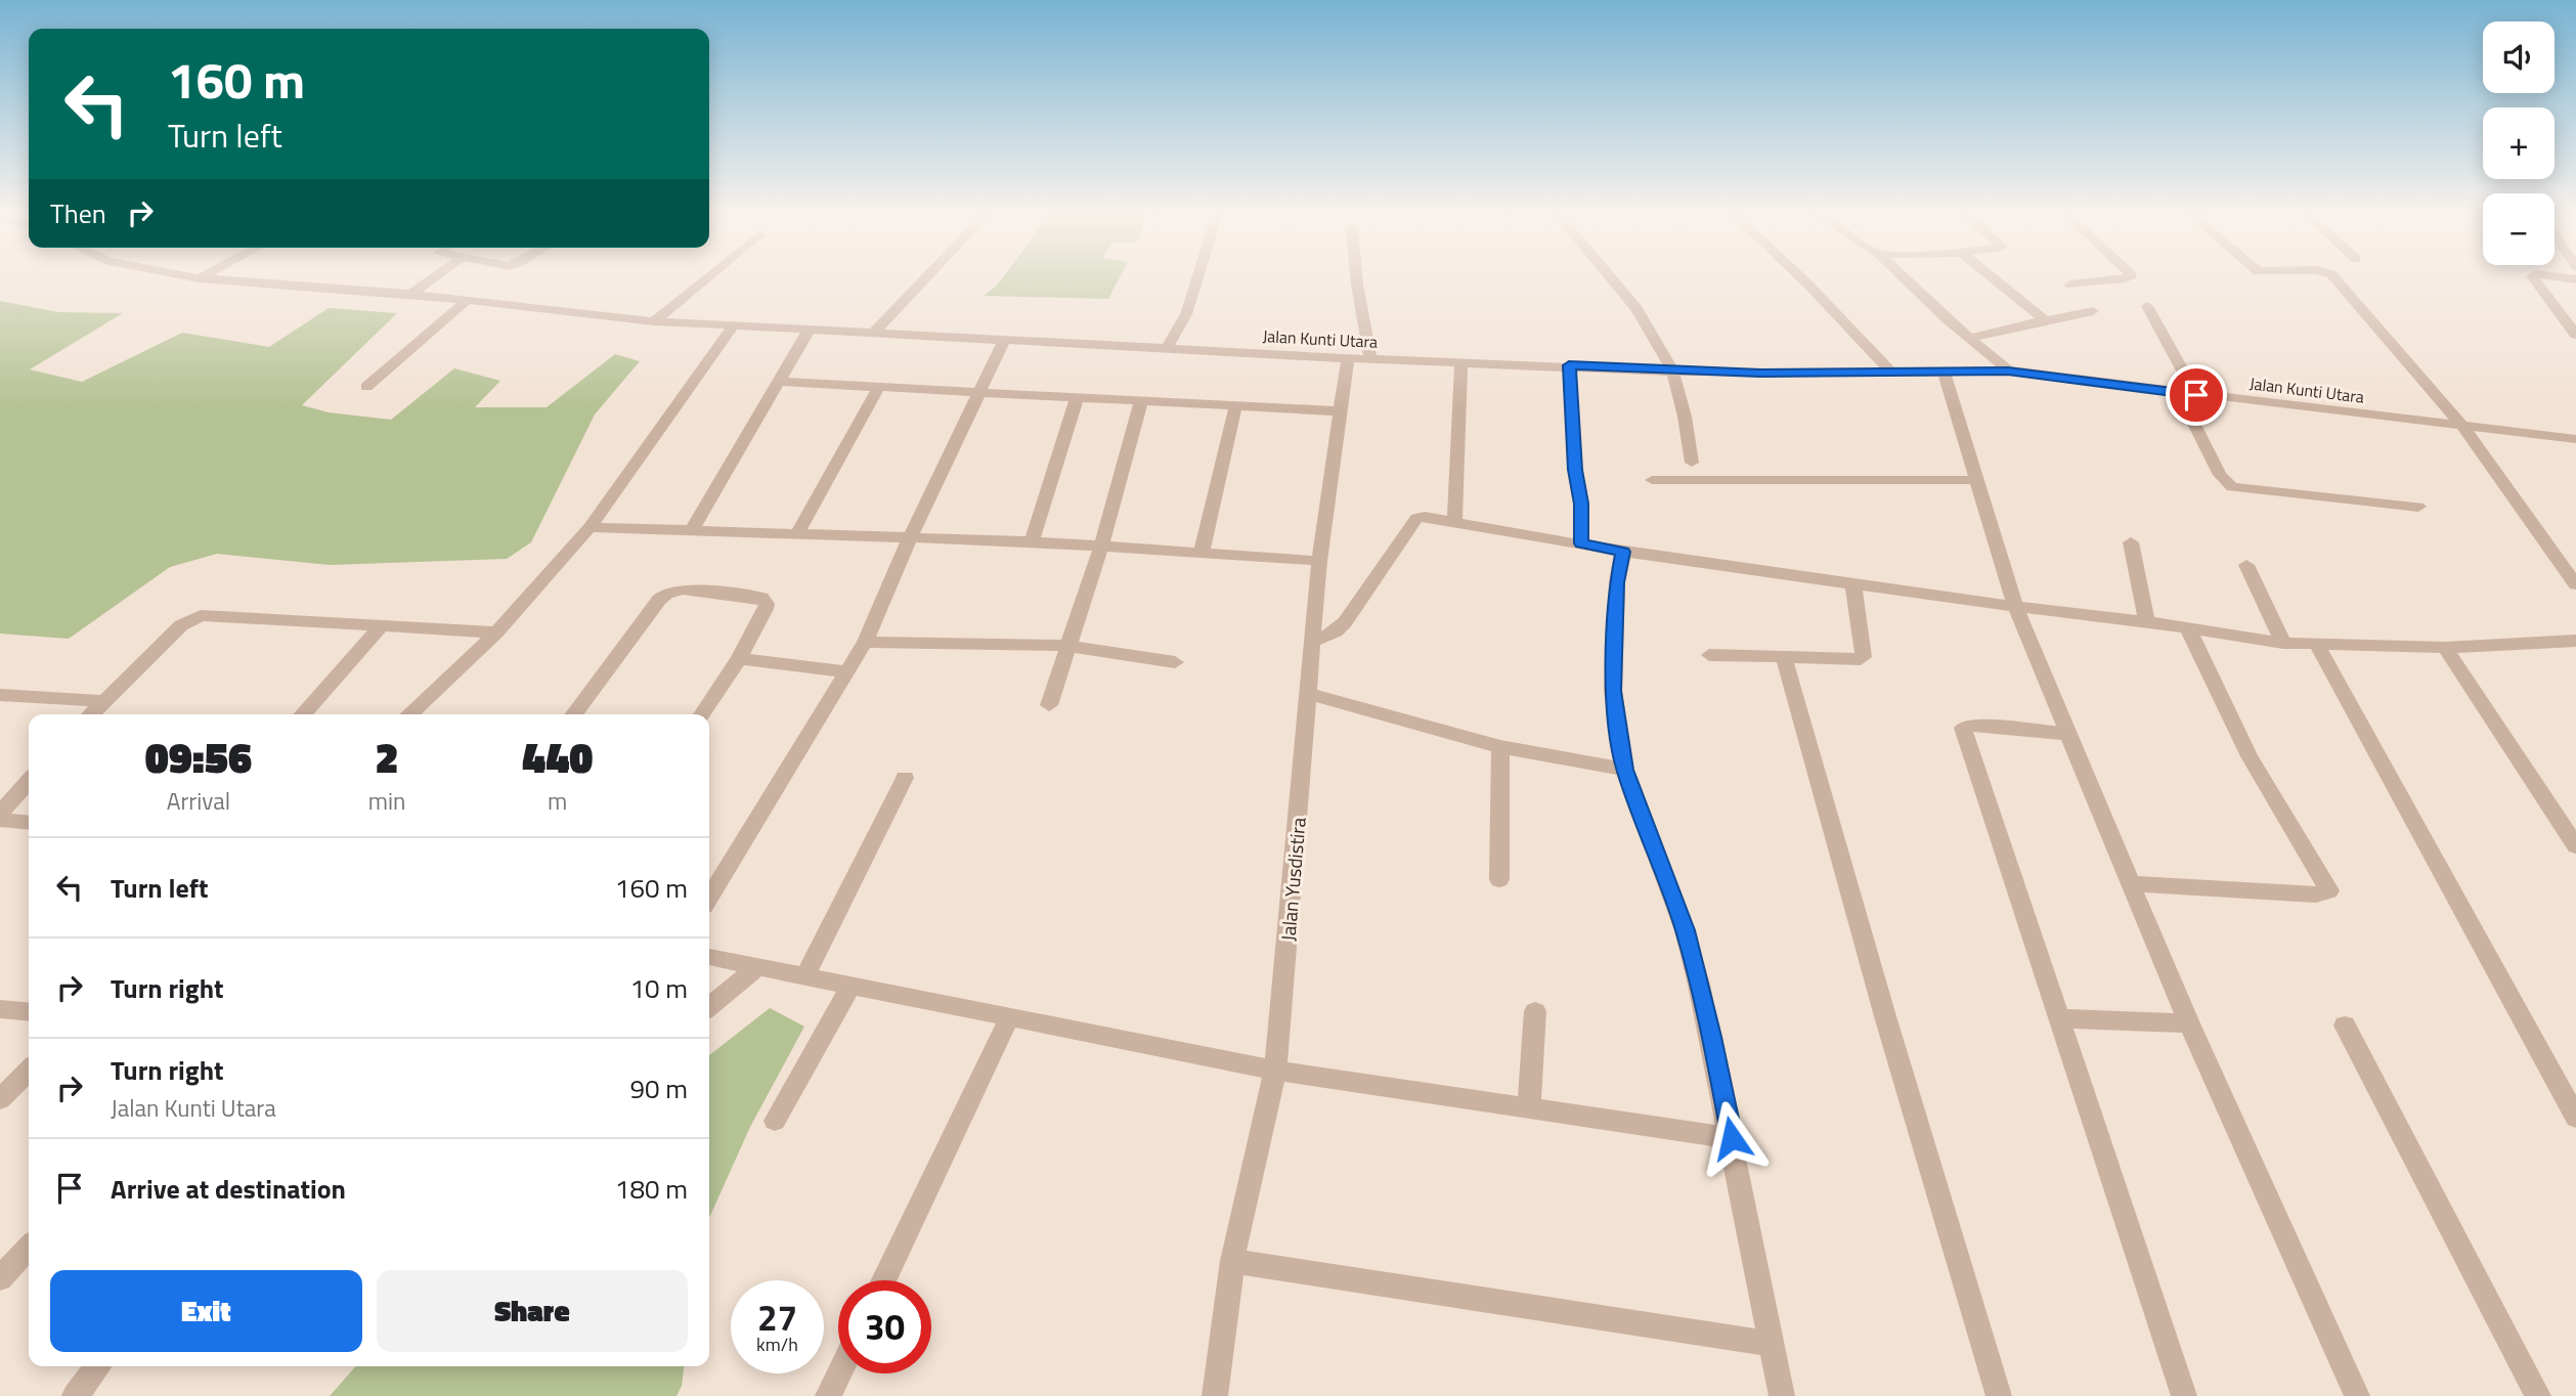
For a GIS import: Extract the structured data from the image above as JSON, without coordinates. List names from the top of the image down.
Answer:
{
  "streets": {
    "street": ["Jalan Kunti Utara", "Jalan Yusdistira"]
  },
  "crossings": [
    ["Jalan Kunti Utara", "Jalan Yusdistira"]
  ],
  "page": {
    "map_buttons": ["+", "−"],
    "turn": ["160 m", "Turn left"],
    "then": "Then",
    "eta": [
      "09:56",
      "Arrival",
      "2",
      "min",
      "440",
      "m"
    ],
    "list": [
      {
        "name": "Turn left",
        "value": "160 m"
      },
      {
        "name": "Turn right",
        "value": "10 m"
      },
      {
        "name": "Turn right",
        "note": "Jalan Kunti Utara",
        "value": "90 m"
      },
      {
        "name": "Arrive at destination",
        "value": "180 m"
      }
    ],
    "buttons": ["Exit", "Share"],
    "speed": "27 km/h",
    "limit": "30"
  }
}
